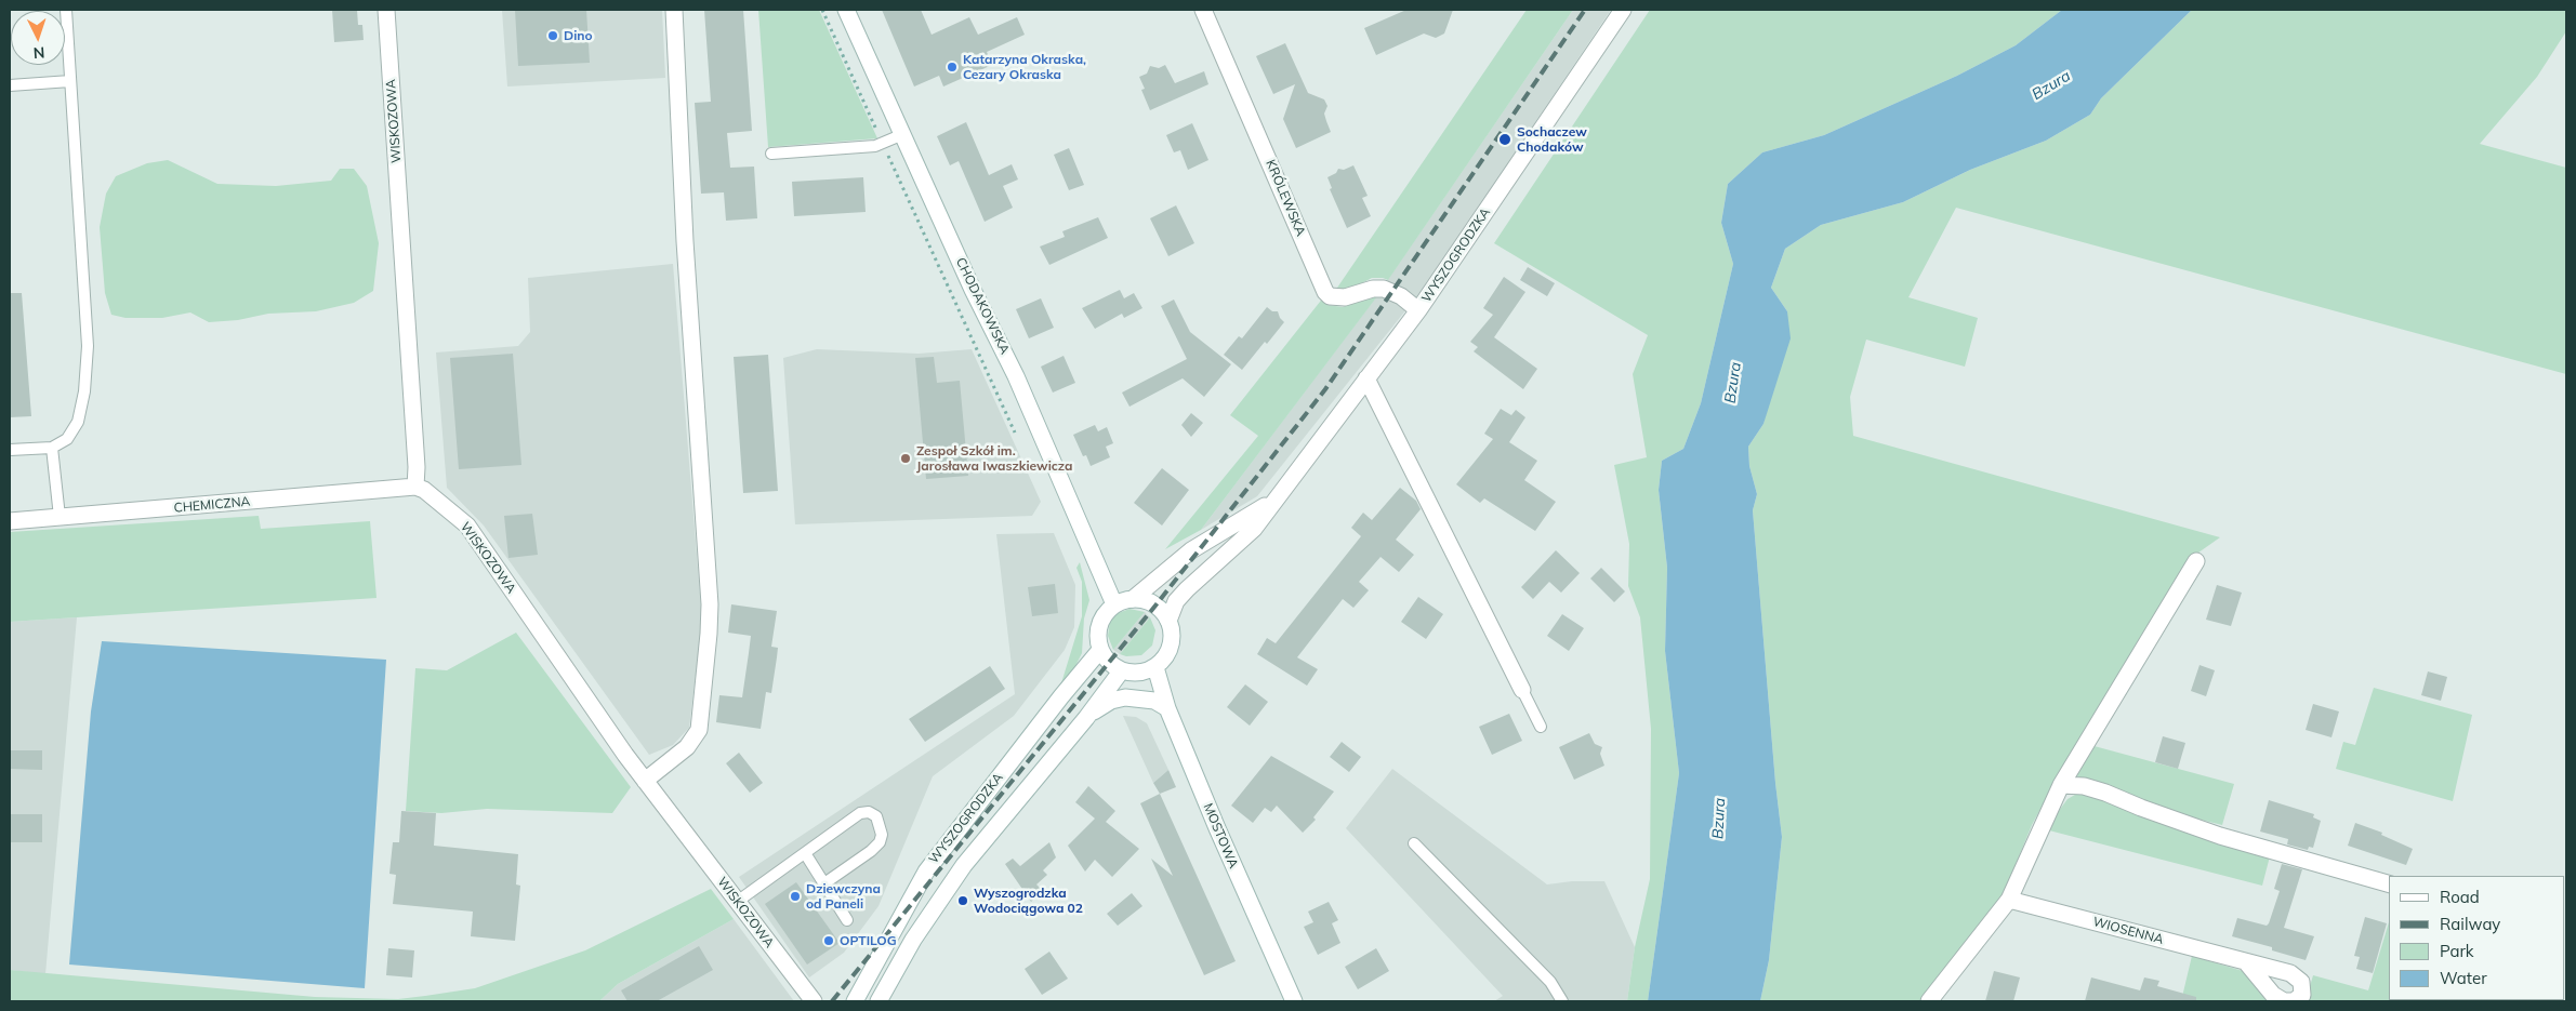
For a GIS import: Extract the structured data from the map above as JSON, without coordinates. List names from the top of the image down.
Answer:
{
  "streets": {
    "street": [
      "WISKOZOWA",
      "KRÓLEWSKA",
      "WYSZOGRODZKA",
      "CHODAKOWSKA",
      "CHEMICZNA",
      "MOSTOWA",
      "WIOSENNA"
    ]
  },
  "crossings": [
    ["WISKOZOWA", "CHEMICZNA"],
    ["KRÓLEWSKA", "WYSZOGRODZKA"],
    ["WYSZOGRODZKA", "CHODAKOWSKA"],
    ["WYSZOGRODZKA", "MOSTOWA"],
    ["CHODAKOWSKA", "MOSTOWA"]
  ],
  "water": ["Bzura"],
  "places": [
    "Dino",
    "Katarzyna Okraska, Cezary Okraska",
    "Sochaczew Chodaków",
    "Zespoł Szkół im. Jarosława Iwaszkiewicza",
    "Dziewczyna od Paneli",
    "Wyszogrodzka Wodociągowa 02",
    "OPTILOG"
  ],
  "legend": [
    "Road",
    "Railway",
    "Park",
    "Water"
  ],
  "north": "bottom"
}
